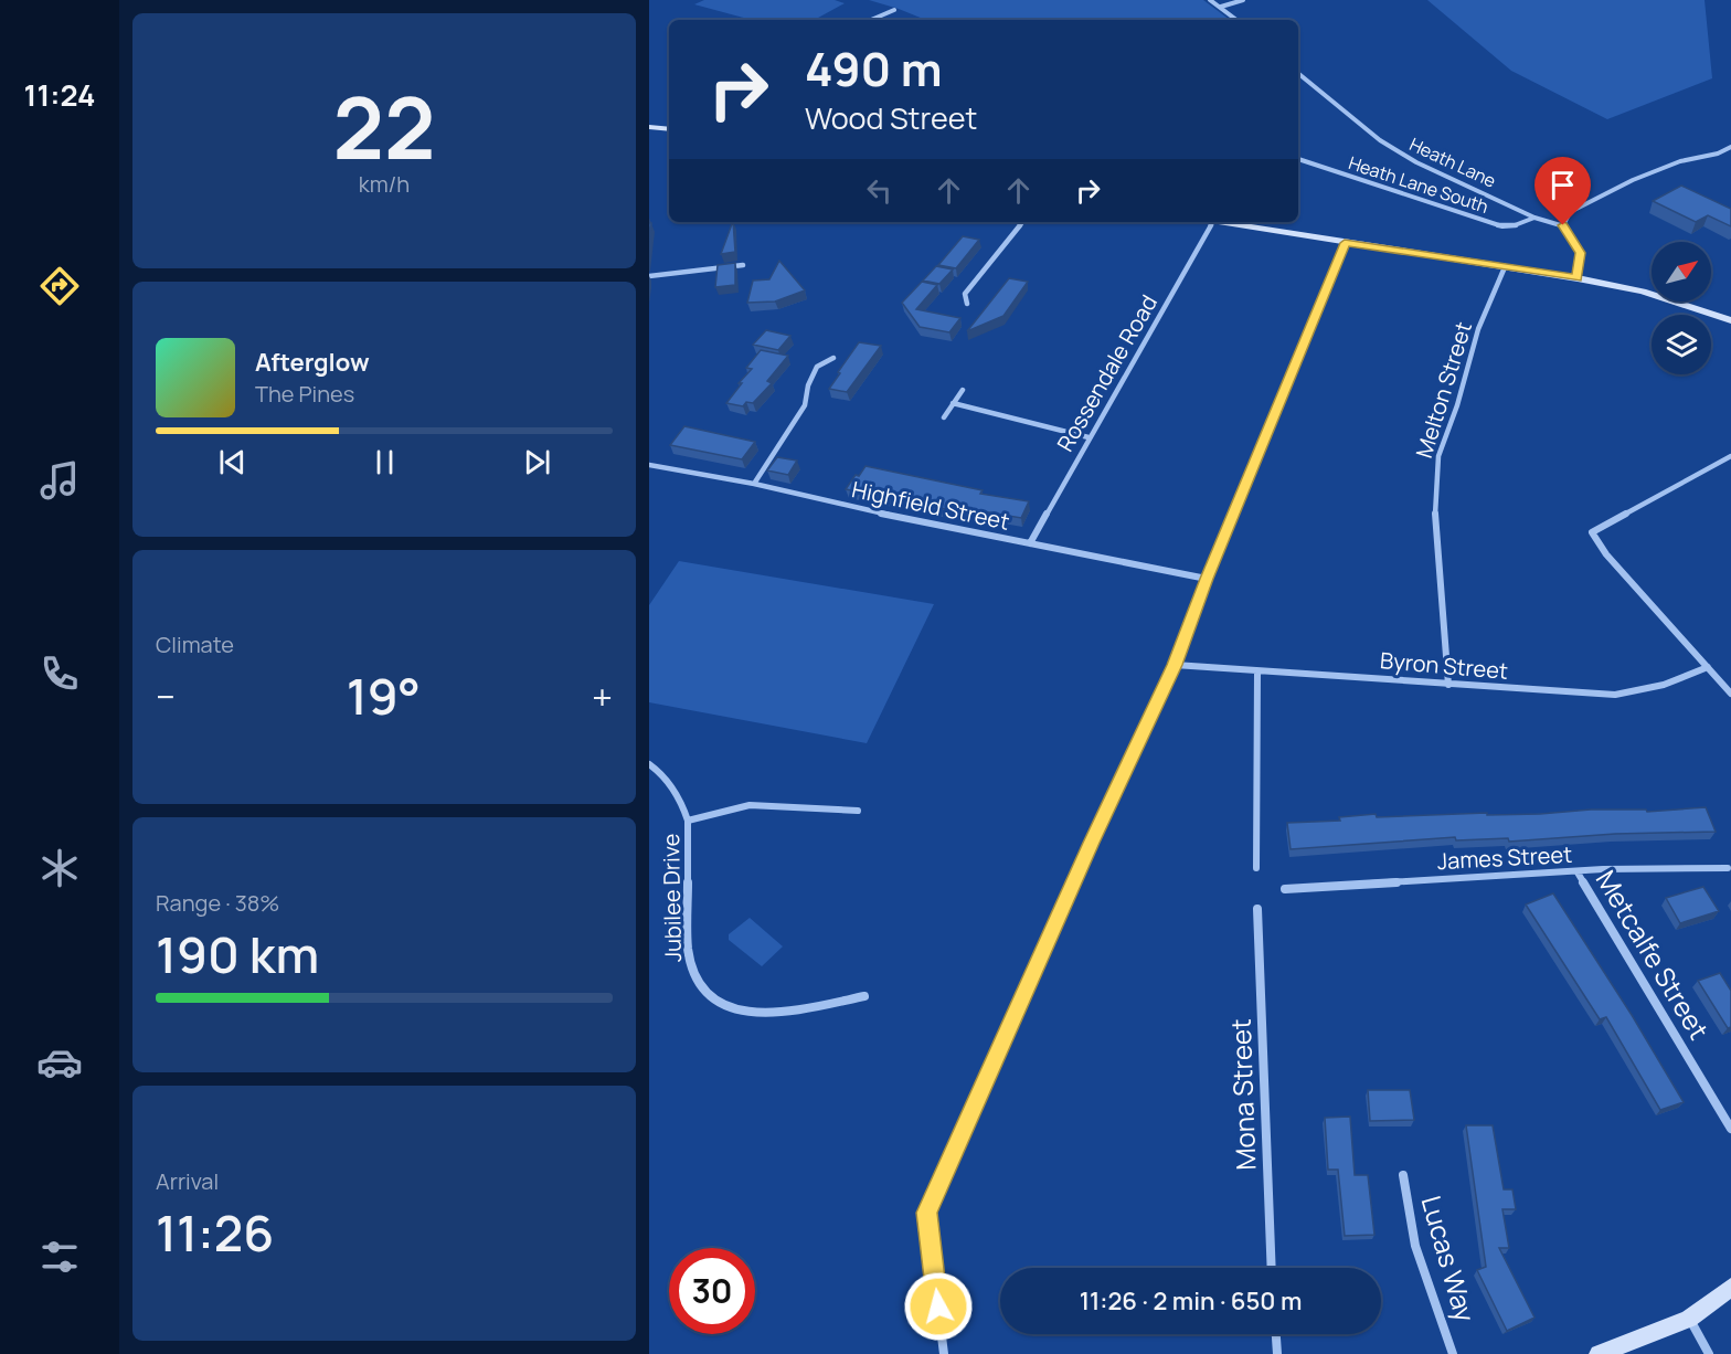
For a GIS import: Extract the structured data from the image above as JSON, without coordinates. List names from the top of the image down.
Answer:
{
  "streets": {
    "street": [
      "Heath Lane",
      "Heath Lane South",
      "Rossendale Road",
      "Melton Street",
      "Highfield Street",
      "Byron Street",
      "James Street",
      "Jubilee Drive",
      "Metcalfe Street",
      "Mona Street",
      "Lucas Way"
    ]
  },
  "crossings": [
    ["Heath Lane", "Heath Lane South"],
    ["Rossendale Road", "Highfield Street"],
    ["Melton Street", "Byron Street"],
    ["James Street", "Metcalfe Street"]
  ],
  "north": "top right",
  "page": {
    "tabs": "11:24",
    "tile": [
      ["22", "km/h"],
      "Climate",
      ["Range · 38%", "190 km"],
      ["Arrival", "11:26"]
    ],
    "turn": ["490 m", "Wood Street"],
    "song": ["Afterglow", "The Pines"],
    "heat": ["−", "19°", "+"],
    "limit": "30",
    "trip": "11:26 · 2 min · 650 m"
  }
}
